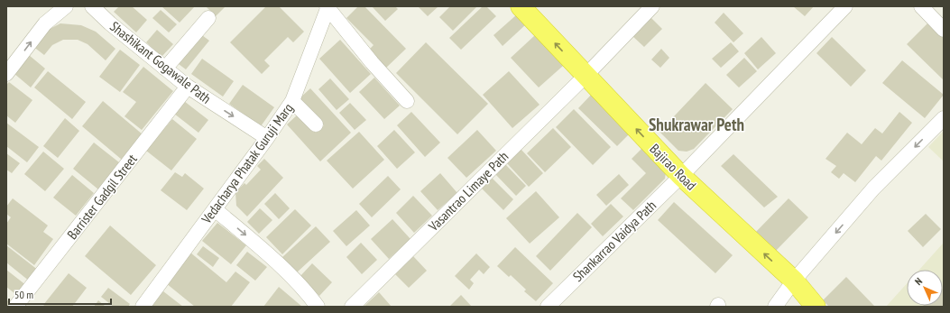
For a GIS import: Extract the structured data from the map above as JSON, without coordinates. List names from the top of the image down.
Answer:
{
  "streets": {
    "highway": ["Bajirao Road"],
    "street": [
      "Shashikant Gogawale Path",
      "Vedacharya Phatak Guruji Marg",
      "Vasantrao Limaye Path",
      "Barrister Gadgil Street",
      "Shankarrao Vaidya Path"
    ]
  },
  "crossings": [
    ["Shashikant Gogawale Path", "Vedacharya Phatak Guruji Marg"],
    ["Shashikant Gogawale Path", "Barrister Gadgil Street"],
    ["Bajirao Road", "Vasantrao Limaye Path"],
    ["Bajirao Road", "Shankarrao Vaidya Path"]
  ],
  "one_way": ["Shashikant Gogawale Path", "Bajirao Road"],
  "districts": ["Shukrawar Peth"],
  "scale_bar": "50 m",
  "north": "top left"
}
